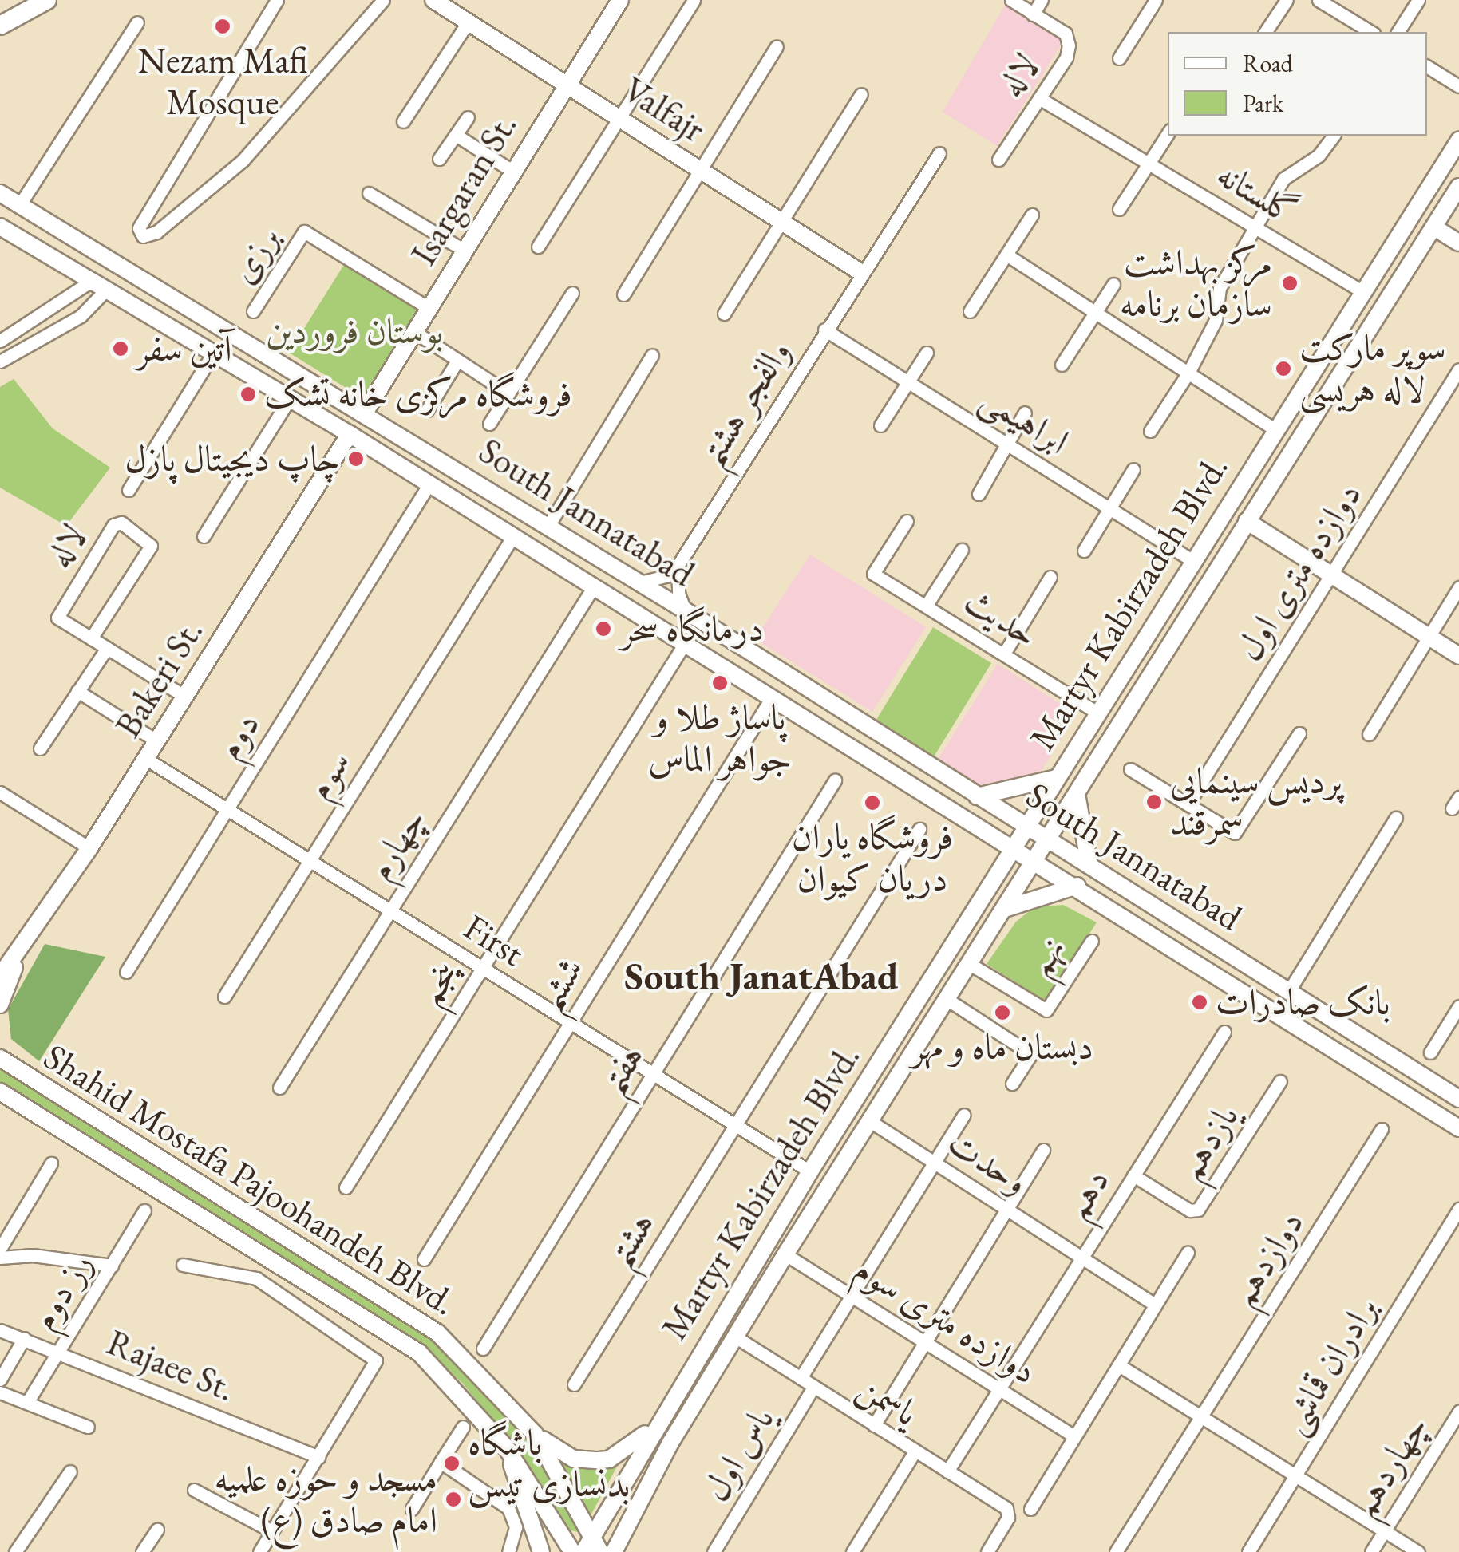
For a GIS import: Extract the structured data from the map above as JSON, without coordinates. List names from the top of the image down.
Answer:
{
  "streets": {
    "main road": [
      "Valfajr",
      "Isargaran St.",
      "South Jannatabad",
      "Martyr Kabirzadeh Blvd.",
      "Bakeri St.",
      "Shahid Mostafa Pajoohandeh Blvd."
    ],
    "street": [
      "لاله",
      "گلستانه",
      "برزی",
      "والفجر هشتم",
      "ابراهیمی",
      "دوازده متری اول",
      "حدیث",
      "دوم",
      "سوم",
      "چهارم",
      "First",
      "نهم",
      "پنجم",
      "ششم",
      "هفتم",
      "یازدهم",
      "وحدت",
      "دهم",
      "هشتم",
      "دوازدهم",
      "رز دوم",
      "دوازده متری سوم",
      "Rajaee St.",
      "برادران قماشی",
      "یاسمن",
      "یاس اول",
      "چهاردهم"
    ]
  },
  "crossings": [
    ["لاله", "گلستانه"],
    ["لاله", "Bakeri St."],
    ["Valfajr", "Isargaran St."],
    ["Valfajr", "والفجر هشتم"],
    ["Isargaran St.", "برزی"],
    ["Isargaran St.", "South Jannatabad"],
    ["گلستانه", "Martyr Kabirzadeh Blvd."],
    ["والفجر هشتم", "ابراهیمی"],
    ["ابراهیمی", "Martyr Kabirzadeh Blvd."],
    ["South Jannatabad", "Martyr Kabirzadeh Blvd."],
    ["South Jannatabad", "Bakeri St."],
    ["South Jannatabad", "دوم"],
    ["South Jannatabad", "سوم"],
    ["South Jannatabad", "چهارم"],
    ["South Jannatabad", "پنجم"],
    ["South Jannatabad", "ششم"],
    ["Martyr Kabirzadeh Blvd.", "حدیث"],
    ["Martyr Kabirzadeh Blvd.", "First"],
    ["Martyr Kabirzadeh Blvd.", "نهم"],
    ["Martyr Kabirzadeh Blvd.", "وحدت"],
    ["Martyr Kabirzadeh Blvd.", "Shahid Mostafa Pajoohandeh Blvd."],
    ["Martyr Kabirzadeh Blvd.", "دوازده متری سوم"],
    ["Martyr Kabirzadeh Blvd.", "یاسمن"],
    ["Bakeri St.", "First"],
    ["دوم", "First"],
    ["سوم", "First"],
    ["چهارم", "First"],
    ["First", "پنجم"],
    ["First", "ششم"],
    ["First", "هفتم"],
    ["First", "هشتم"],
    ["یازدهم", "دهم"],
    ["وحدت", "دهم"],
    ["دهم", "دوازده متری سوم"],
    ["دهم", "یاسمن"],
    ["رز دوم", "Rajaee St."],
    ["یاسمن", "یاس اول"]
  ],
  "districts": ["South JanatAbad"],
  "parks": ["بوستان فروردین"],
  "places": [
    "Nezam Mafi Mosque",
    "مرکز بهداشت سازمان برنامه",
    "آتین سفر",
    "سوپر مارکت لاله هریسی",
    "فروشگاه مرکزی خانه تشک",
    "چاپ دیجیتال پازل",
    "درمانگاه سحر",
    "پاساژ طلا و جواهر الماس",
    "پردیس سینمایی سمرقند",
    "فروشگاه یاران دریان کیوان",
    "بانک صادرات",
    "دبستان ماه و مهر",
    "باشگاه بدنسازی تیس",
    "مسجد و حوزه علمیه امام صادق (ع)"
  ],
  "legend": ["Road", "Park"]
}
